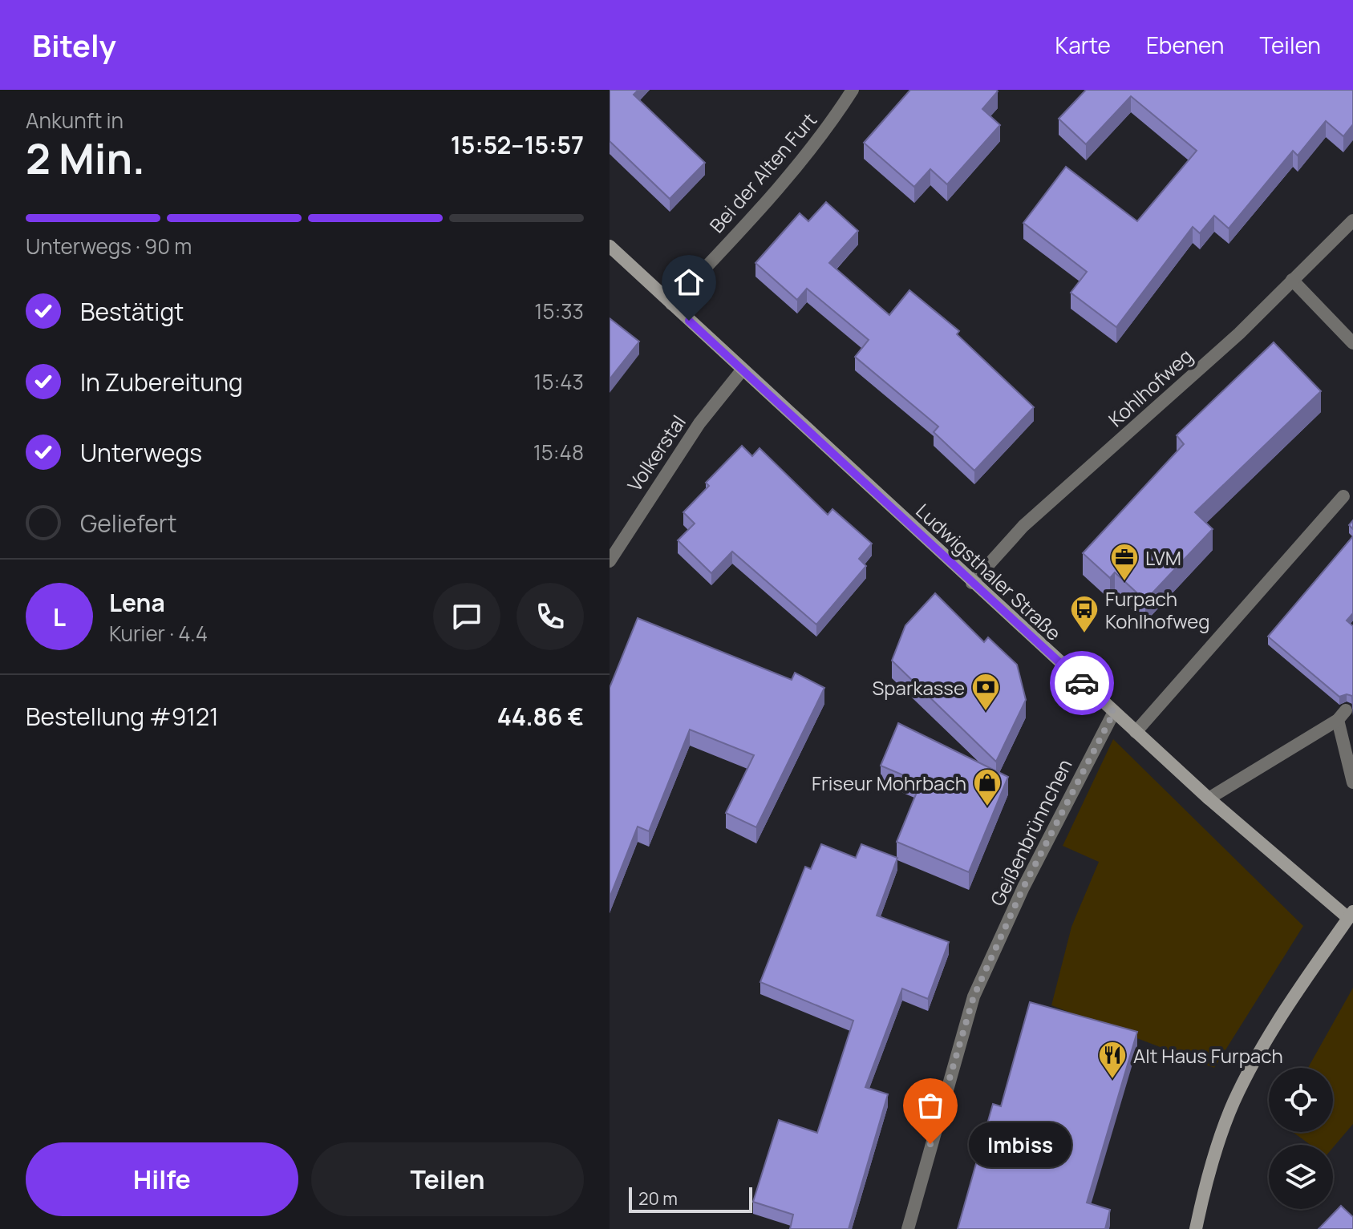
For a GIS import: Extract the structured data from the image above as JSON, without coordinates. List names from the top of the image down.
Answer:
{
  "streets": {
    "street": [
      "Bei der Alten Furt",
      "Kohlhofweg",
      "Volkerstal",
      "Ludwigsthaler Straße",
      "Geißenbrünnchen"
    ]
  },
  "crossings": [
    ["Bei der Alten Furt", "Ludwigsthaler Straße"],
    ["Kohlhofweg", "Ludwigsthaler Straße"],
    ["Volkerstal", "Ludwigsthaler Straße"],
    ["Ludwigsthaler Straße", "Geißenbrünnchen"]
  ],
  "places": {
    "office": ["LVM"],
    "bus stop": ["Furpach Kohlhofweg"],
    "bank": ["Sparkasse"],
    "shop": ["Friseur Mohrbach"],
    "restaurant": ["Alt Haus Furpach"],
    "other": ["Imbiss"]
  },
  "scale_bar": "20 m",
  "page": {
    "header": "Bitely",
    "nav": ["Karte", "Ebenen", "Teilen"],
    "heading": ["2 Min.", "Ankunft in", "15:52–15:57"],
    "panel": [
      "Lena",
      "Kurier · 4.4",
      "Bestellung #9121",
      "44.86 €"
    ],
    "bar": "Unterwegs · 90 m",
    "list": [
      ["Bestätigt", "15:33"],
      ["In Zubereitung", "15:43"],
      ["Unterwegs", "15:48"],
      "Geliefert"
    ],
    "round": "L",
    "bubble": "Imbiss",
    "buttons": ["Hilfe", "Teilen"],
    "scale": "20 m"
  }
}
